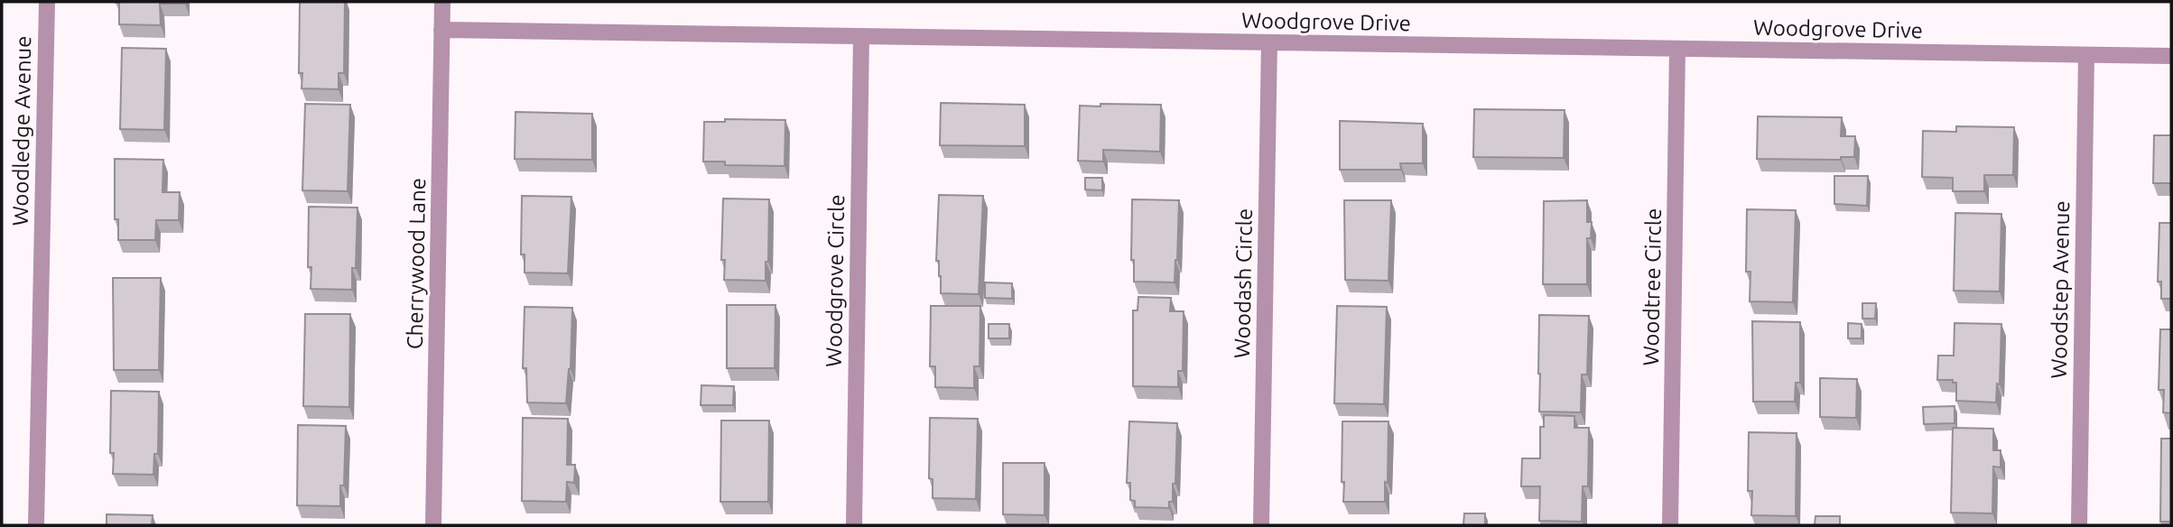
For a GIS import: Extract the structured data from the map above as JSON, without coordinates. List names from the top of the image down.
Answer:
{
  "streets": {
    "street": [
      "Woodgrove Drive",
      "Woodledge Avenue",
      "Cherrywood Lane",
      "Woodgrove Circle",
      "Woodash Circle",
      "Woodtree Circle",
      "Woodstep Avenue"
    ]
  },
  "crossings": [
    ["Woodgrove Drive", "Cherrywood Lane"],
    ["Woodgrove Drive", "Woodgrove Circle"],
    ["Woodgrove Drive", "Woodash Circle"],
    ["Woodgrove Drive", "Woodtree Circle"],
    ["Woodgrove Drive", "Woodstep Avenue"]
  ]
}
